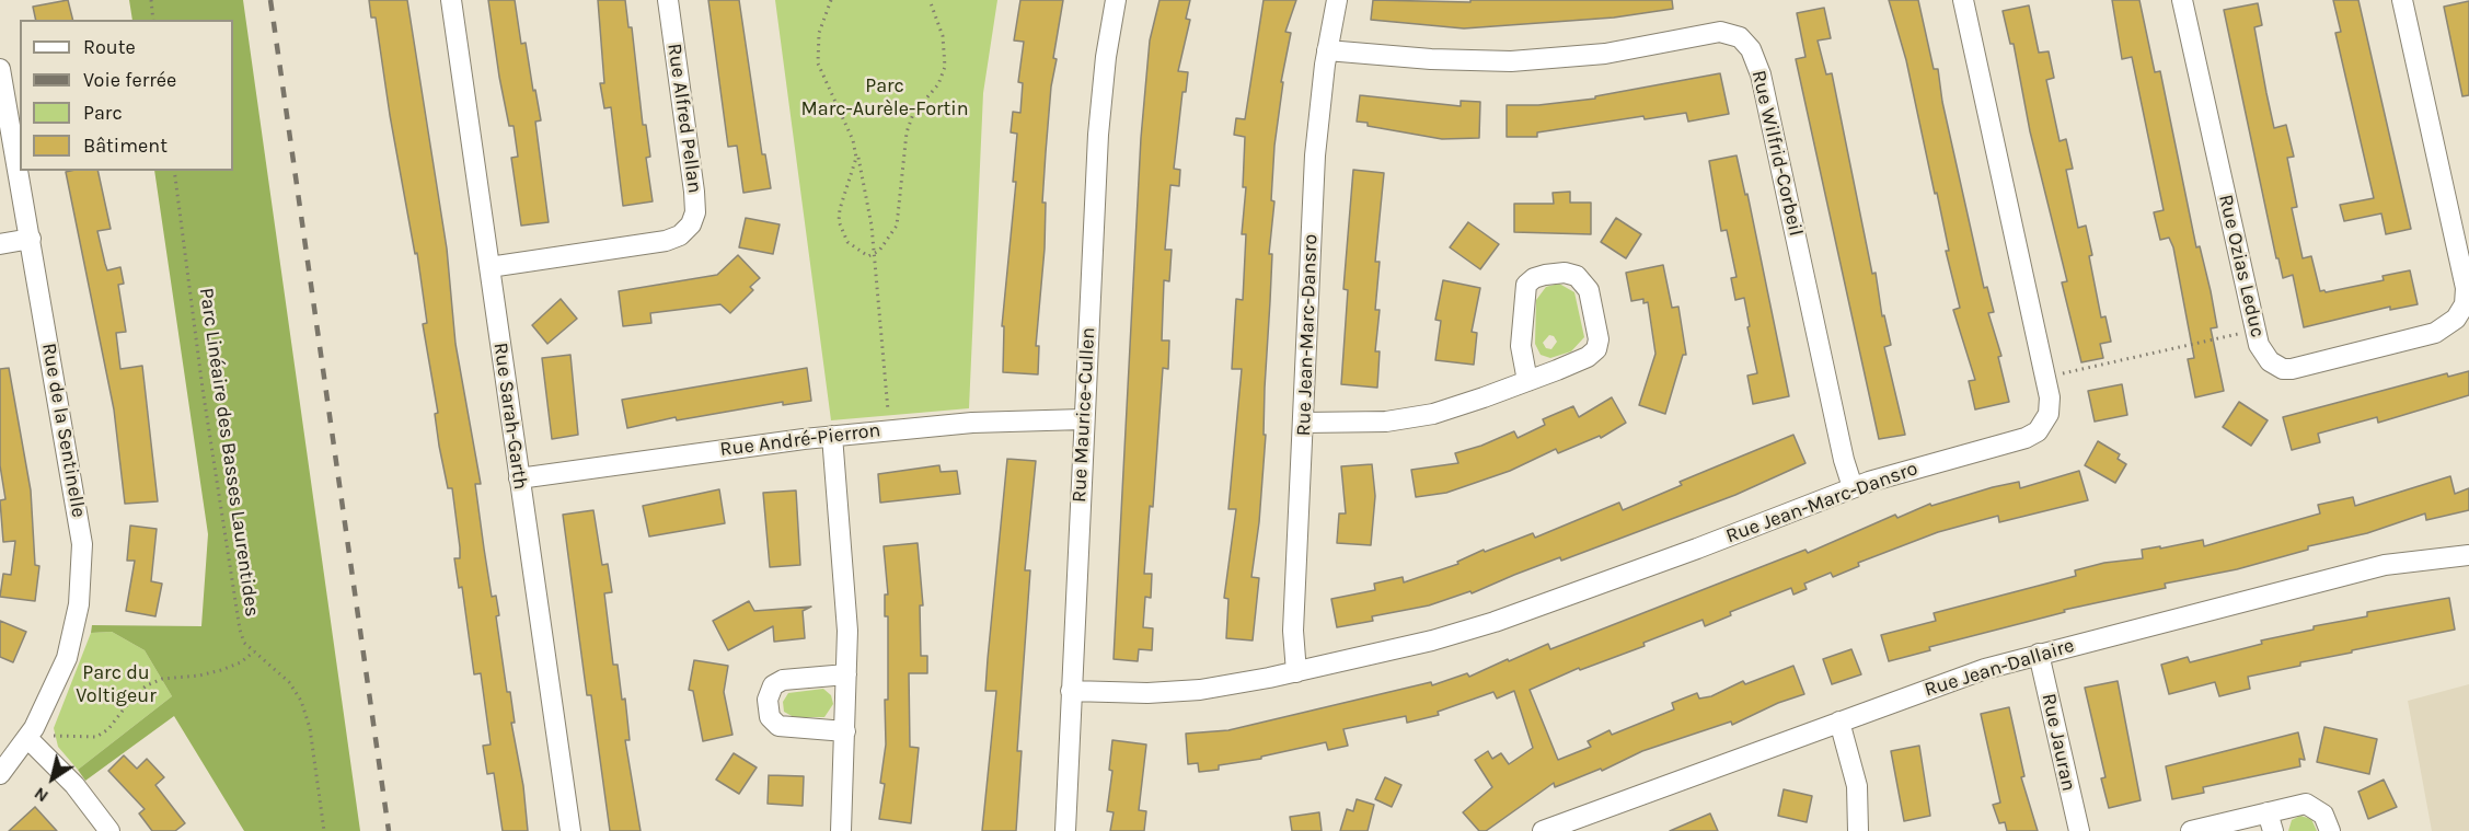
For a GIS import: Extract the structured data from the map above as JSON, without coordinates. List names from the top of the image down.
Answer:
{
  "streets": {
    "street": [
      "Rue Alfred Pellan",
      "Rue Wilfrid-Corbeil",
      "Rue Ozias Leduc",
      "Rue Jean-Marc-Dansro",
      "Rue Maurice-Cullen",
      "Rue Sarah-Garth",
      "Rue de la Sentinelle",
      "Rue André-Pierron",
      "Rue Jean-Dallaire",
      "Rue Jauran"
    ],
    "path": ["Parc Linéaire des Basses Laurentides"]
  },
  "crossings": [
    ["Rue Alfred Pellan", "Rue Sarah-Garth"],
    ["Rue Wilfrid-Corbeil", "Rue Jean-Marc-Dansro"],
    ["Rue Jean-Marc-Dansro", "Rue Maurice-Cullen"],
    ["Rue Maurice-Cullen", "Rue André-Pierron"],
    ["Rue Sarah-Garth", "Rue André-Pierron"],
    ["Rue Jean-Dallaire", "Rue Jauran"]
  ],
  "parks": ["Parc Marc-Aurèle-Fortin", "Parc du Voltigeur"],
  "legend": [
    "Route",
    "Voie ferrée",
    "Parc",
    "Bâtiment"
  ],
  "north": "bottom left"
}
